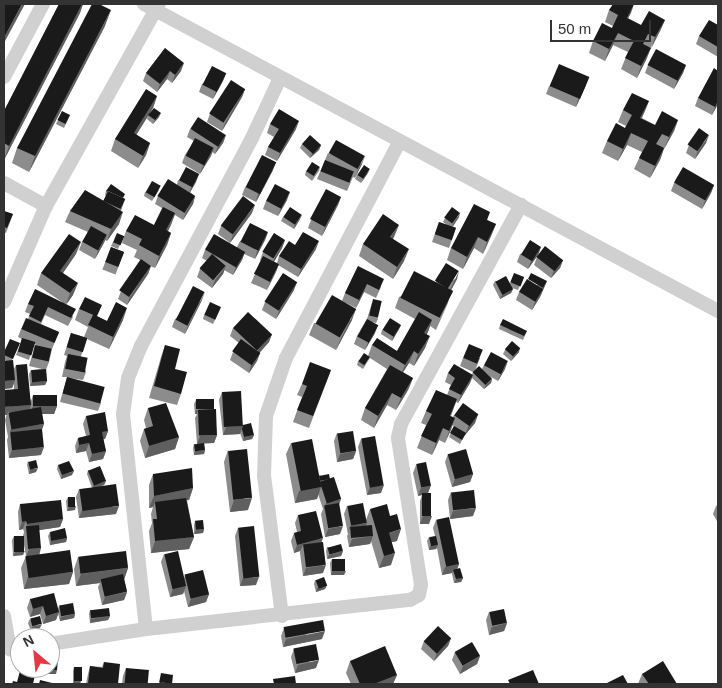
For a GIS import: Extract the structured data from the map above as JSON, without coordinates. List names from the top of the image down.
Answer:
{
  "scale_bar": "50 m",
  "north": "top left"
}
